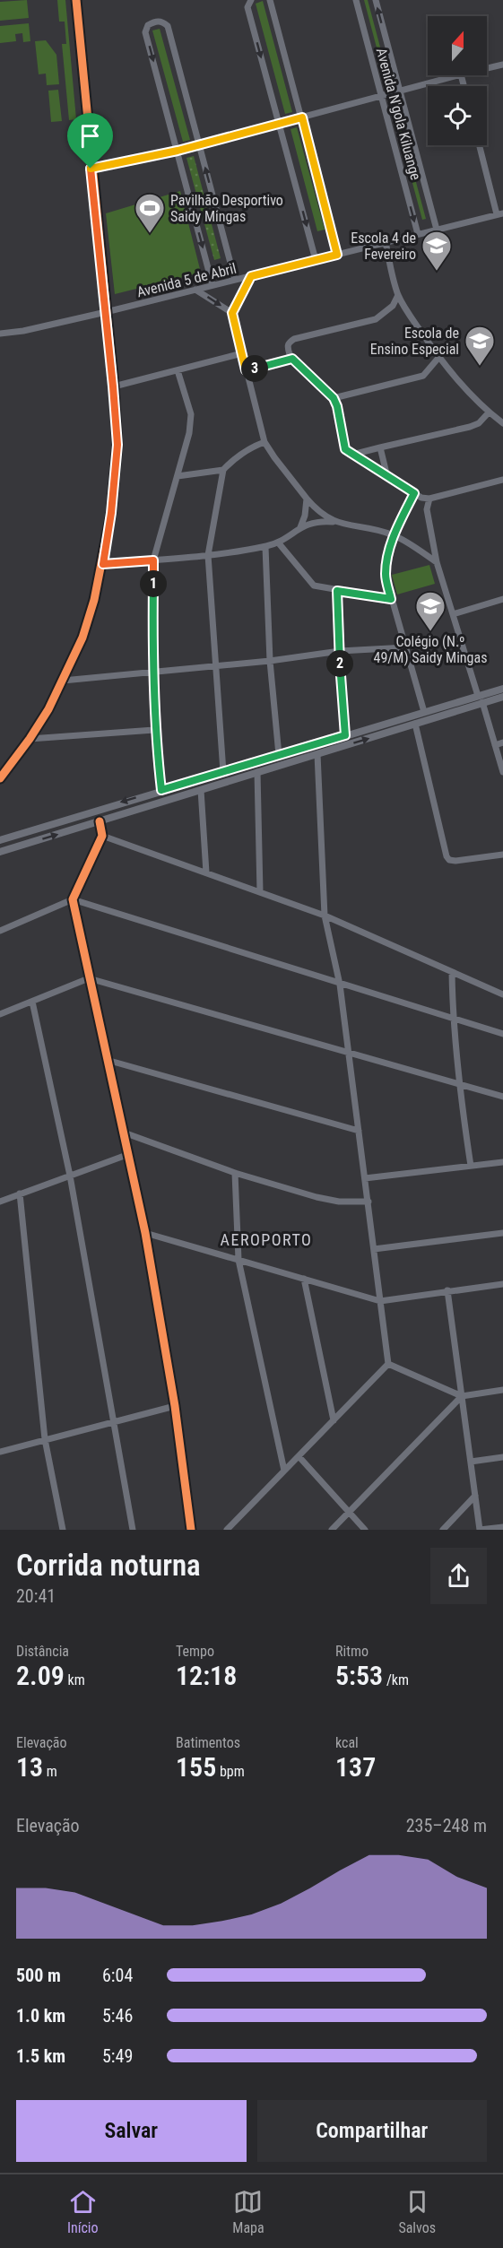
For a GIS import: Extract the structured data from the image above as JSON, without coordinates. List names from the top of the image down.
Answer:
{
  "streets": {
    "street": ["Avenida N'gola Kiluange", "Avenida 5 de Abril"]
  },
  "crossings": [
    ["Avenida N'gola Kiluange", "Avenida 5 de Abril"]
  ],
  "districts": ["AEROPORTO"],
  "places": {
    "sports": ["Pavilhão Desportivo Saidy Mingas"],
    "school or university": ["Escola 4 de Fevereiro", "Escola de Ensino Especial", "Colégio (N.º 49/M) Saidy Mingas"]
  },
  "north": "top",
  "page": {
    "pins": ["3", "1", "2"],
    "heading": ["Corrida noturna", "20:41"],
    "stats": [
      ["Distância", "2.09 km"],
      ["Tempo", "12:18"],
      ["Ritmo", "5:53 /km"],
      ["Elevação", "13 m"],
      ["Batimentos", "155 bpm"],
      ["kcal", "137"]
    ],
    "chart": ["Elevação", "235–248 m"],
    "list": [
      {
        "name": "500 m",
        "note": "6:04"
      },
      {
        "name": "1.0 km",
        "note": "5:46"
      },
      {
        "name": "1.5 km",
        "note": "5:49"
      }
    ],
    "buttons": ["Salvar", "Compartilhar"],
    "tabs": ["Início", "Mapa", "Salvos"]
  }
}
